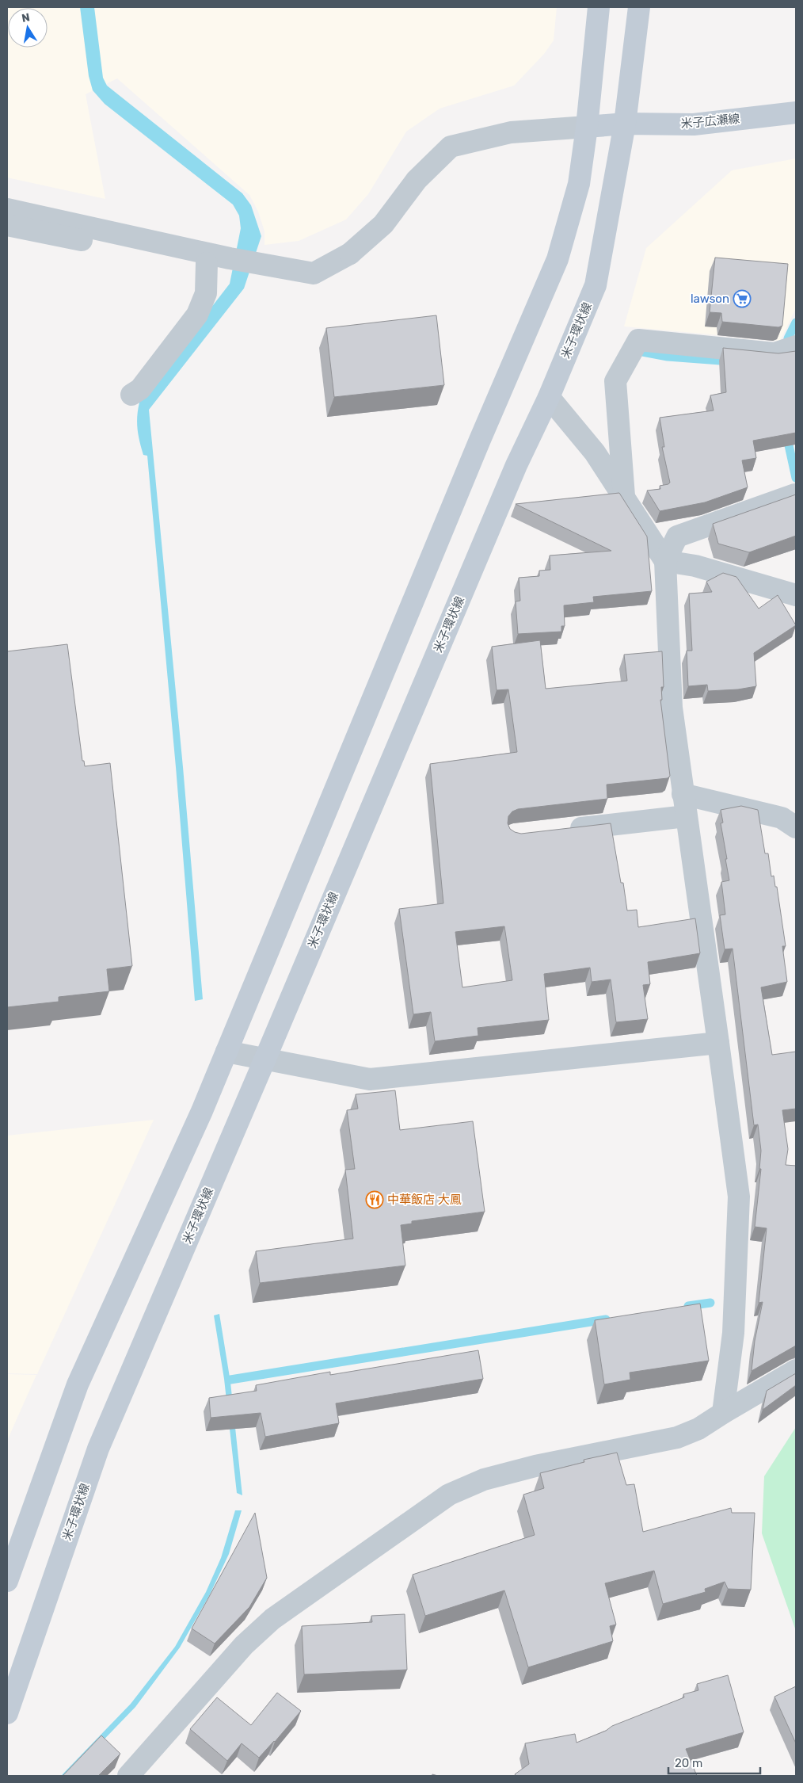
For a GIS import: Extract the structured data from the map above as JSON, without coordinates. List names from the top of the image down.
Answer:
{
  "streets": {
    "main road": ["米子広瀬線", "米子環状線"]
  },
  "crossings": [
    ["米子広瀬線", "米子環状線"]
  ],
  "places": {
    "supermarket": ["lawson"],
    "restaurant": ["中華飯店 大鳳"]
  },
  "scale_bar": "20 m",
  "north": "top"
}
